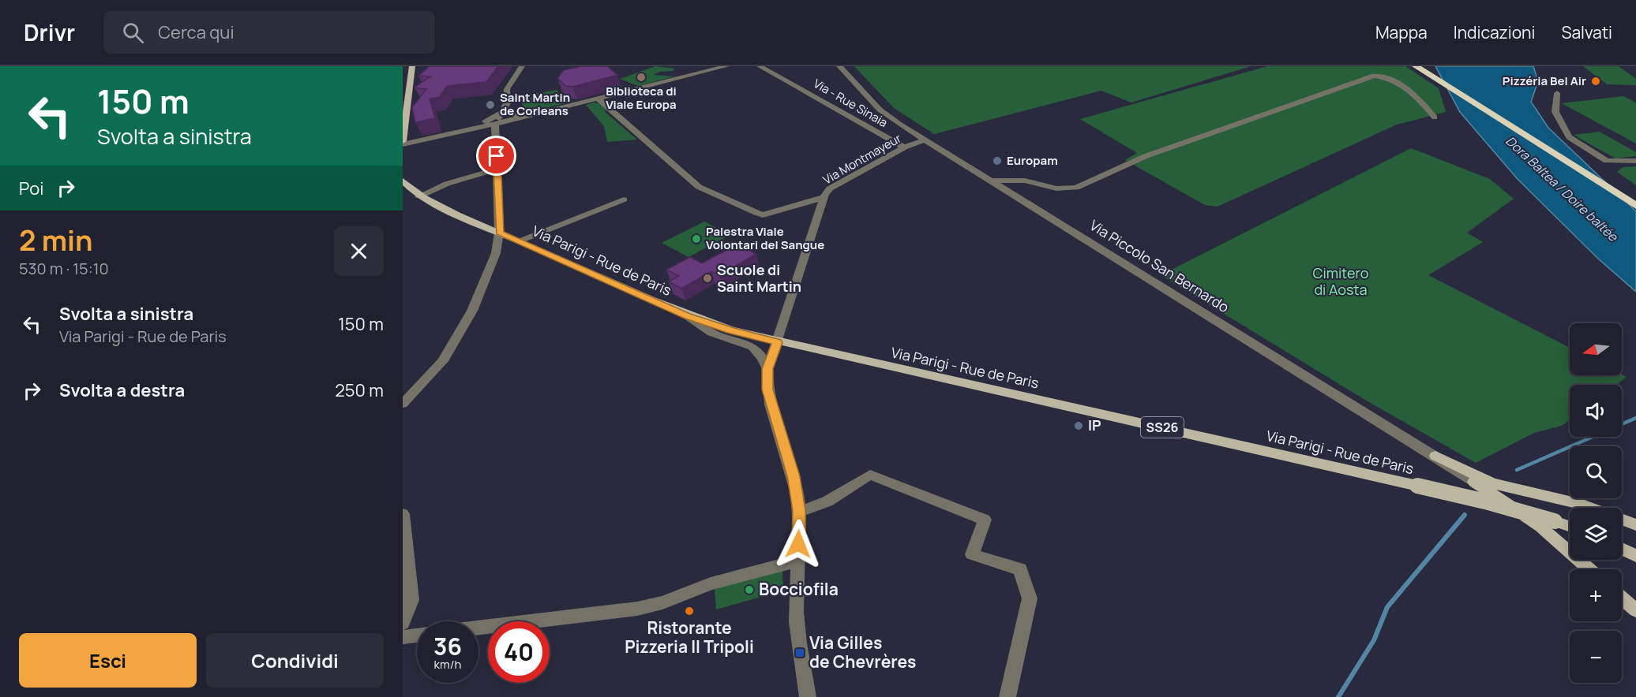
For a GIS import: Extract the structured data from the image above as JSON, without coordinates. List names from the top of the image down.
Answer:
{
  "streets": {
    "main road": ["Via Parigi - Rue de Paris", "SS26"],
    "street": ["Via - Rue Sinaia", "Via Montmayeur", "Via Piccolo San Bernardo"]
  },
  "crossings": [
    ["Via - Rue Sinaia", "Via Montmayeur"],
    ["Via Montmayeur", "Via Parigi - Rue de Paris"],
    ["Via Montmayeur", "Via Piccolo San Bernardo"]
  ],
  "water": ["Dora Baltea / Doire baltée"],
  "parks": ["Cimitero di Aosta"],
  "places": {
    "other": [
      "Biblioteca di Viale Europa",
      "Pizzéria Bel Air",
      "Saint Martin de Corleans",
      "Europam",
      "Palestra Viale Volontari del Sangue",
      "Scuole di Saint Martin",
      "IP",
      "Bocciofila",
      "Ristorante Pizzeria Il Tripoli"
    ],
    "transit": ["Via Gilles de Chevrères"]
  },
  "north": "left",
  "page": {
    "header": "Drivr",
    "search": "Cerca qui",
    "nav": ["Mappa", "Indicazioni", "Salvati"],
    "turn": ["150 m", "Svolta a sinistra"],
    "then": "Poi",
    "heading": ["2 min", "530 m · 15:10"],
    "list": [
      {
        "name": "Svolta a sinistra",
        "note": "Via Parigi - Rue de Paris",
        "value": "150 m"
      },
      {
        "name": "Svolta a destra",
        "value": "250 m"
      }
    ],
    "map_buttons": ["+", "−"],
    "speed": "36 km/h",
    "limit": "40",
    "buttons": ["Esci", "Condividi"]
  }
}
